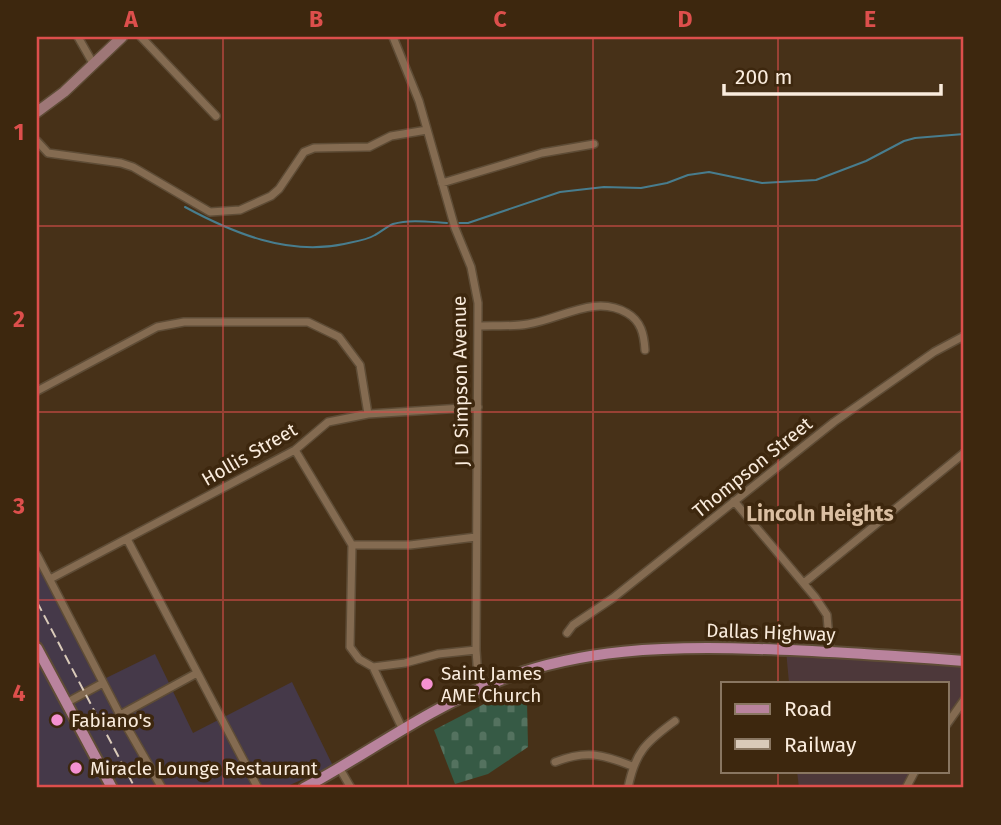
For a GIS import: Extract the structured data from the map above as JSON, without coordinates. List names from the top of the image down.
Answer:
{
  "streets": {
    "main road": ["Dallas Highway"],
    "street": ["J D Simpson Avenue", "Hollis Street", "Thompson Street"]
  },
  "crossings": [
    ["J D Simpson Avenue", "Hollis Street"],
    ["J D Simpson Avenue", "Dallas Highway"]
  ],
  "districts": ["Lincoln Heights"],
  "places": ["Saint James AME Church", "Fabiano's", "Miracle Lounge Restaurant"],
  "legend": ["Road", "Railway"],
  "scale_bar": "200 m",
  "grid": {
    "columns": [
      "A",
      "B",
      "C",
      "D",
      "E"
    ],
    "rows": [
      "1",
      "2",
      "3",
      "4"
    ]
  }
}
